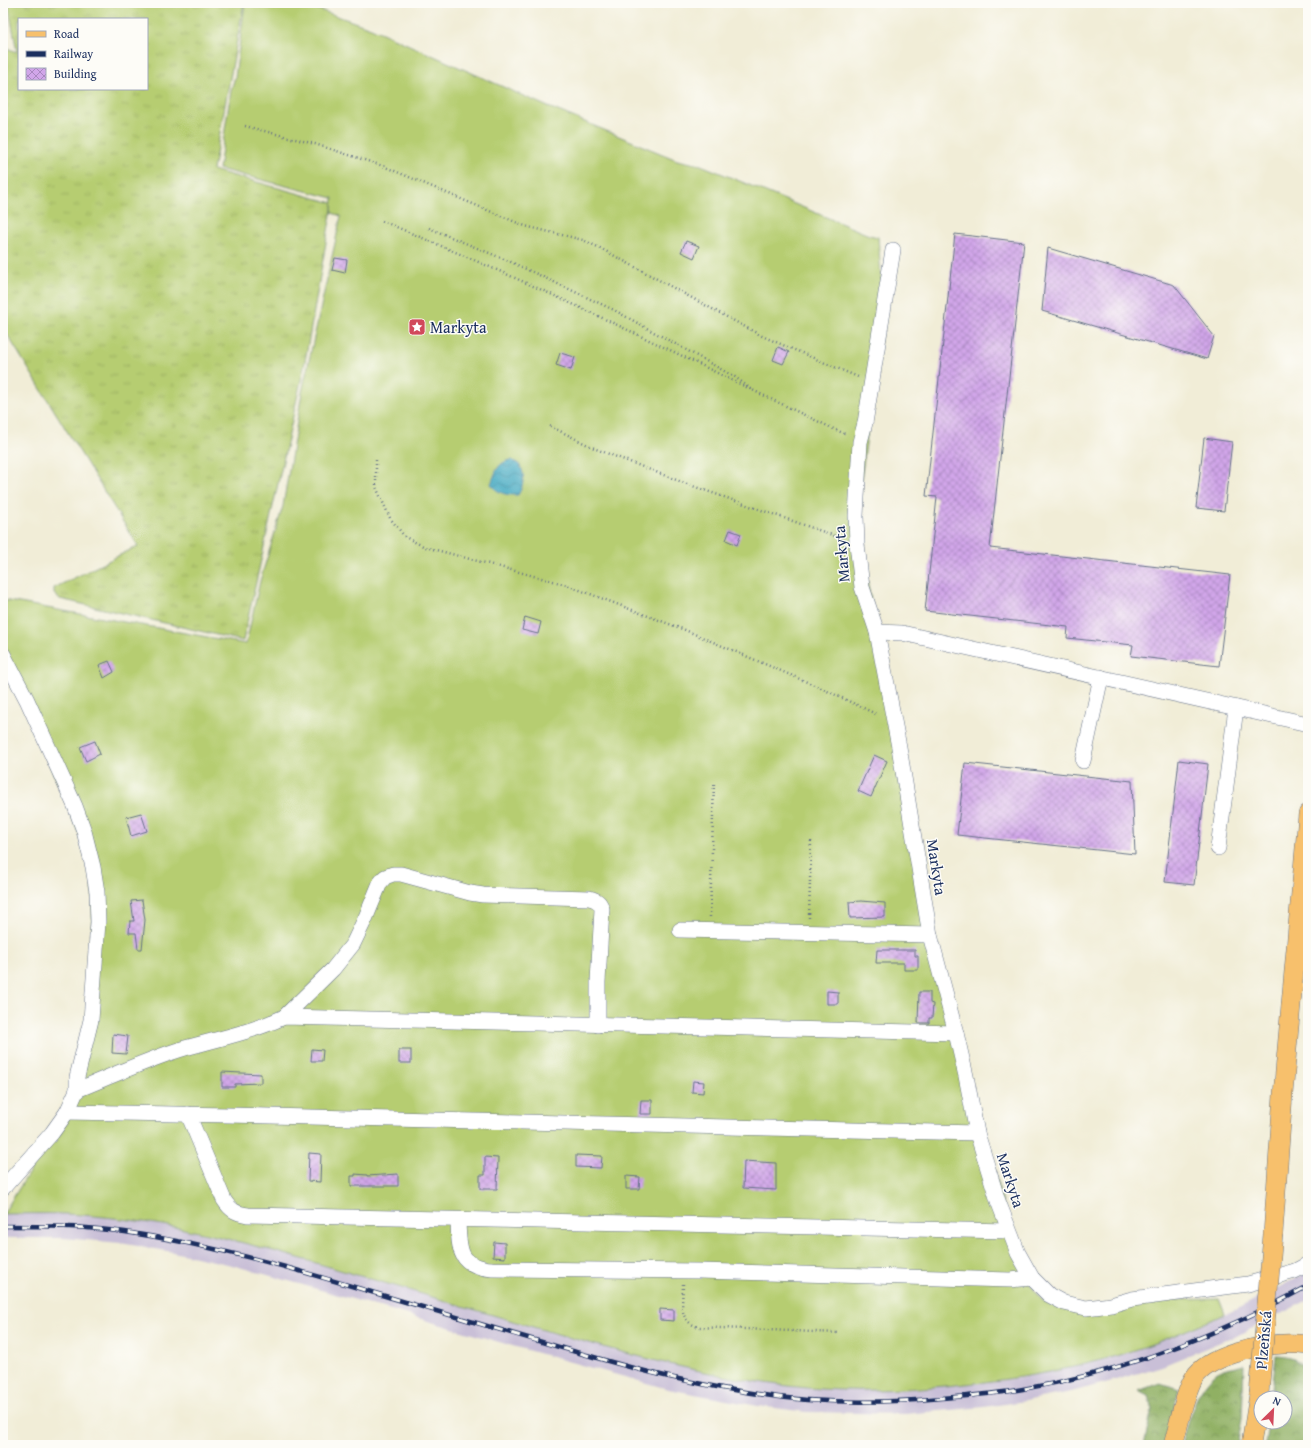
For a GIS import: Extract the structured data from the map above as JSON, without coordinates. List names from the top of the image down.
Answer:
{
  "streets": {
    "main road": ["Plzeňská"],
    "street": ["Markyta"]
  },
  "places": {
    "place": ["Markyta"]
  },
  "legend": ["Road", "Railway", "Building"],
  "north": "top right"
}
